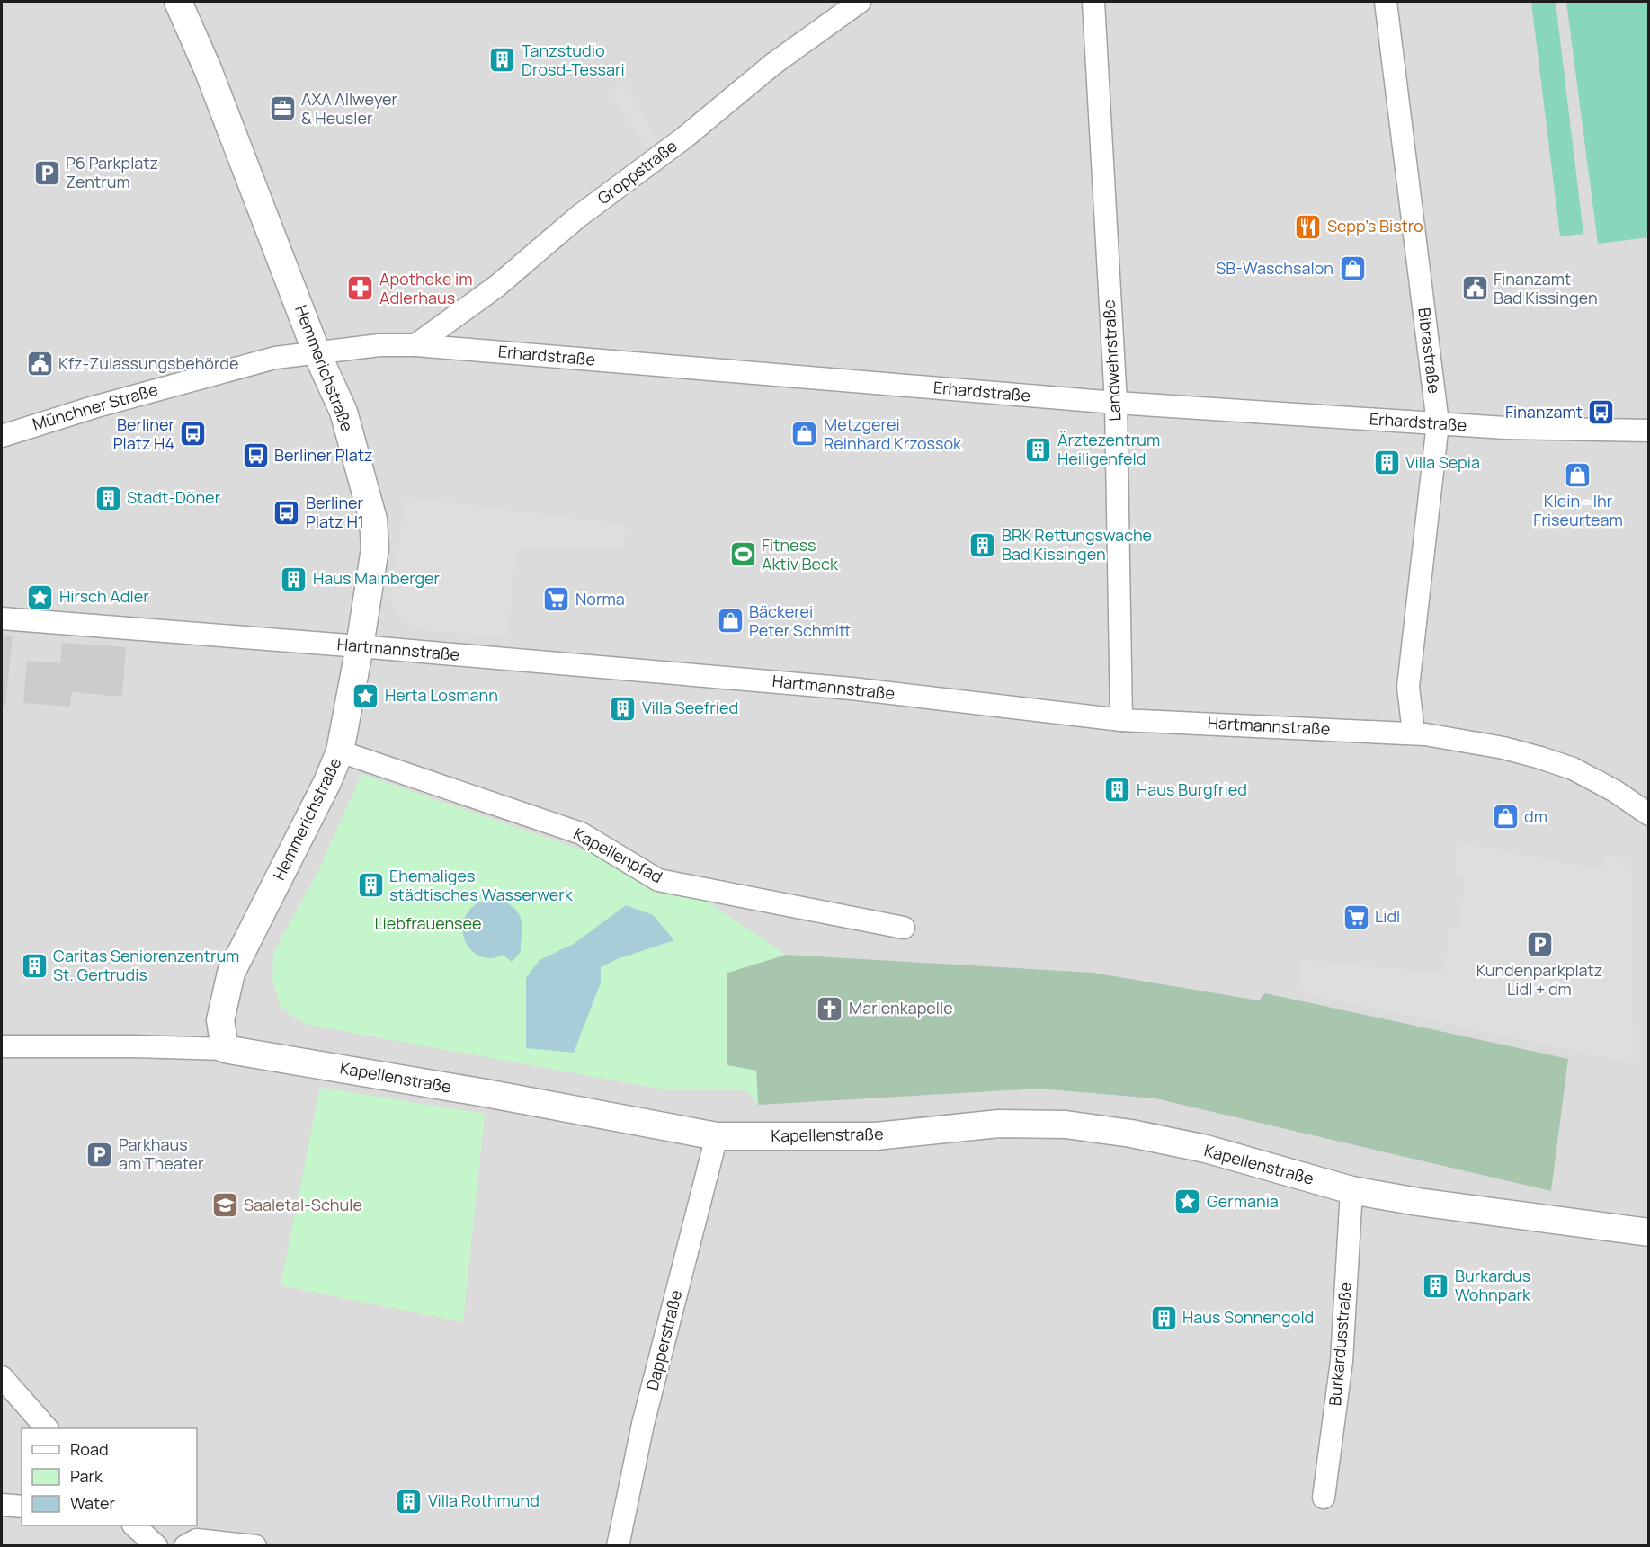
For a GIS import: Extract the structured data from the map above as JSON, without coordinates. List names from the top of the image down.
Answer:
{
  "streets": {
    "street": [
      "Groppstraße",
      "Bibrastraße",
      "Erhardstraße",
      "Landwehrstraße",
      "Hemmerichstraße",
      "Münchner Straße",
      "Hartmannstraße",
      "Kapellenpfad",
      "Kapellenstraße",
      "Dapperstraße",
      "Burkardusstraße"
    ]
  },
  "crossings": [
    ["Groppstraße", "Erhardstraße"],
    ["Bibrastraße", "Erhardstraße"],
    ["Bibrastraße", "Hartmannstraße"],
    ["Erhardstraße", "Landwehrstraße"],
    ["Erhardstraße", "Hemmerichstraße"],
    ["Erhardstraße", "Münchner Straße"],
    ["Landwehrstraße", "Hartmannstraße"],
    ["Hemmerichstraße", "Münchner Straße"],
    ["Hemmerichstraße", "Hartmannstraße"],
    ["Hemmerichstraße", "Kapellenpfad"],
    ["Hemmerichstraße", "Kapellenstraße"],
    ["Kapellenstraße", "Dapperstraße"],
    ["Kapellenstraße", "Burkardusstraße"]
  ],
  "parks": ["Liebfrauensee"],
  "places": {
    "building": [
      "Tanzstudio Drosd-Tessari",
      "Ärztezentrum Heiligenfeld",
      "Villa Sepia",
      "Stadt-Döner",
      "BRK Rettungswache Bad Kissingen",
      "Haus Mainberger",
      "Villa Seefried",
      "Haus Burgfried",
      "Ehemaliges städtisches Wasserwerk",
      "Caritas Seniorenzentrum St. Gertrudis",
      "Burkardus Wohnpark",
      "Haus Sonnengold",
      "Villa Rothmund"
    ],
    "office": ["AXA Allweyer & Heusler"],
    "parking": ["P6 Parkplatz Zentrum", "Kundenparkplatz Lidl + dm", "Parkhaus am Theater"],
    "restaurant": ["Sepp’s Bistro"],
    "shop": [
      "SB-Waschsalon",
      "Metzgerei Reinhard Krzossok",
      "Klein - Ihr Friseurteam",
      "Bäckerei Peter Schmitt",
      "dm"
    ],
    "pharmacy": ["Apotheke im Adlerhaus"],
    "public building": ["Finanzamt Bad Kissingen", "Kfz-Zulassungsbehörde"],
    "bus stop": [
      "Finanzamt",
      "Berliner Platz H4",
      "Berliner Platz",
      "Berliner Platz H1"
    ],
    "sports": ["Fitness Aktiv Beck"],
    "place": ["Hirsch Adler", "Herta Losmann", "Germania"],
    "supermarket": ["Norma", "Lidl"],
    "church": ["Marienkapelle"],
    "school or university": ["Saaletal-Schule"]
  },
  "legend": ["Road", "Park", "Water"]
}
